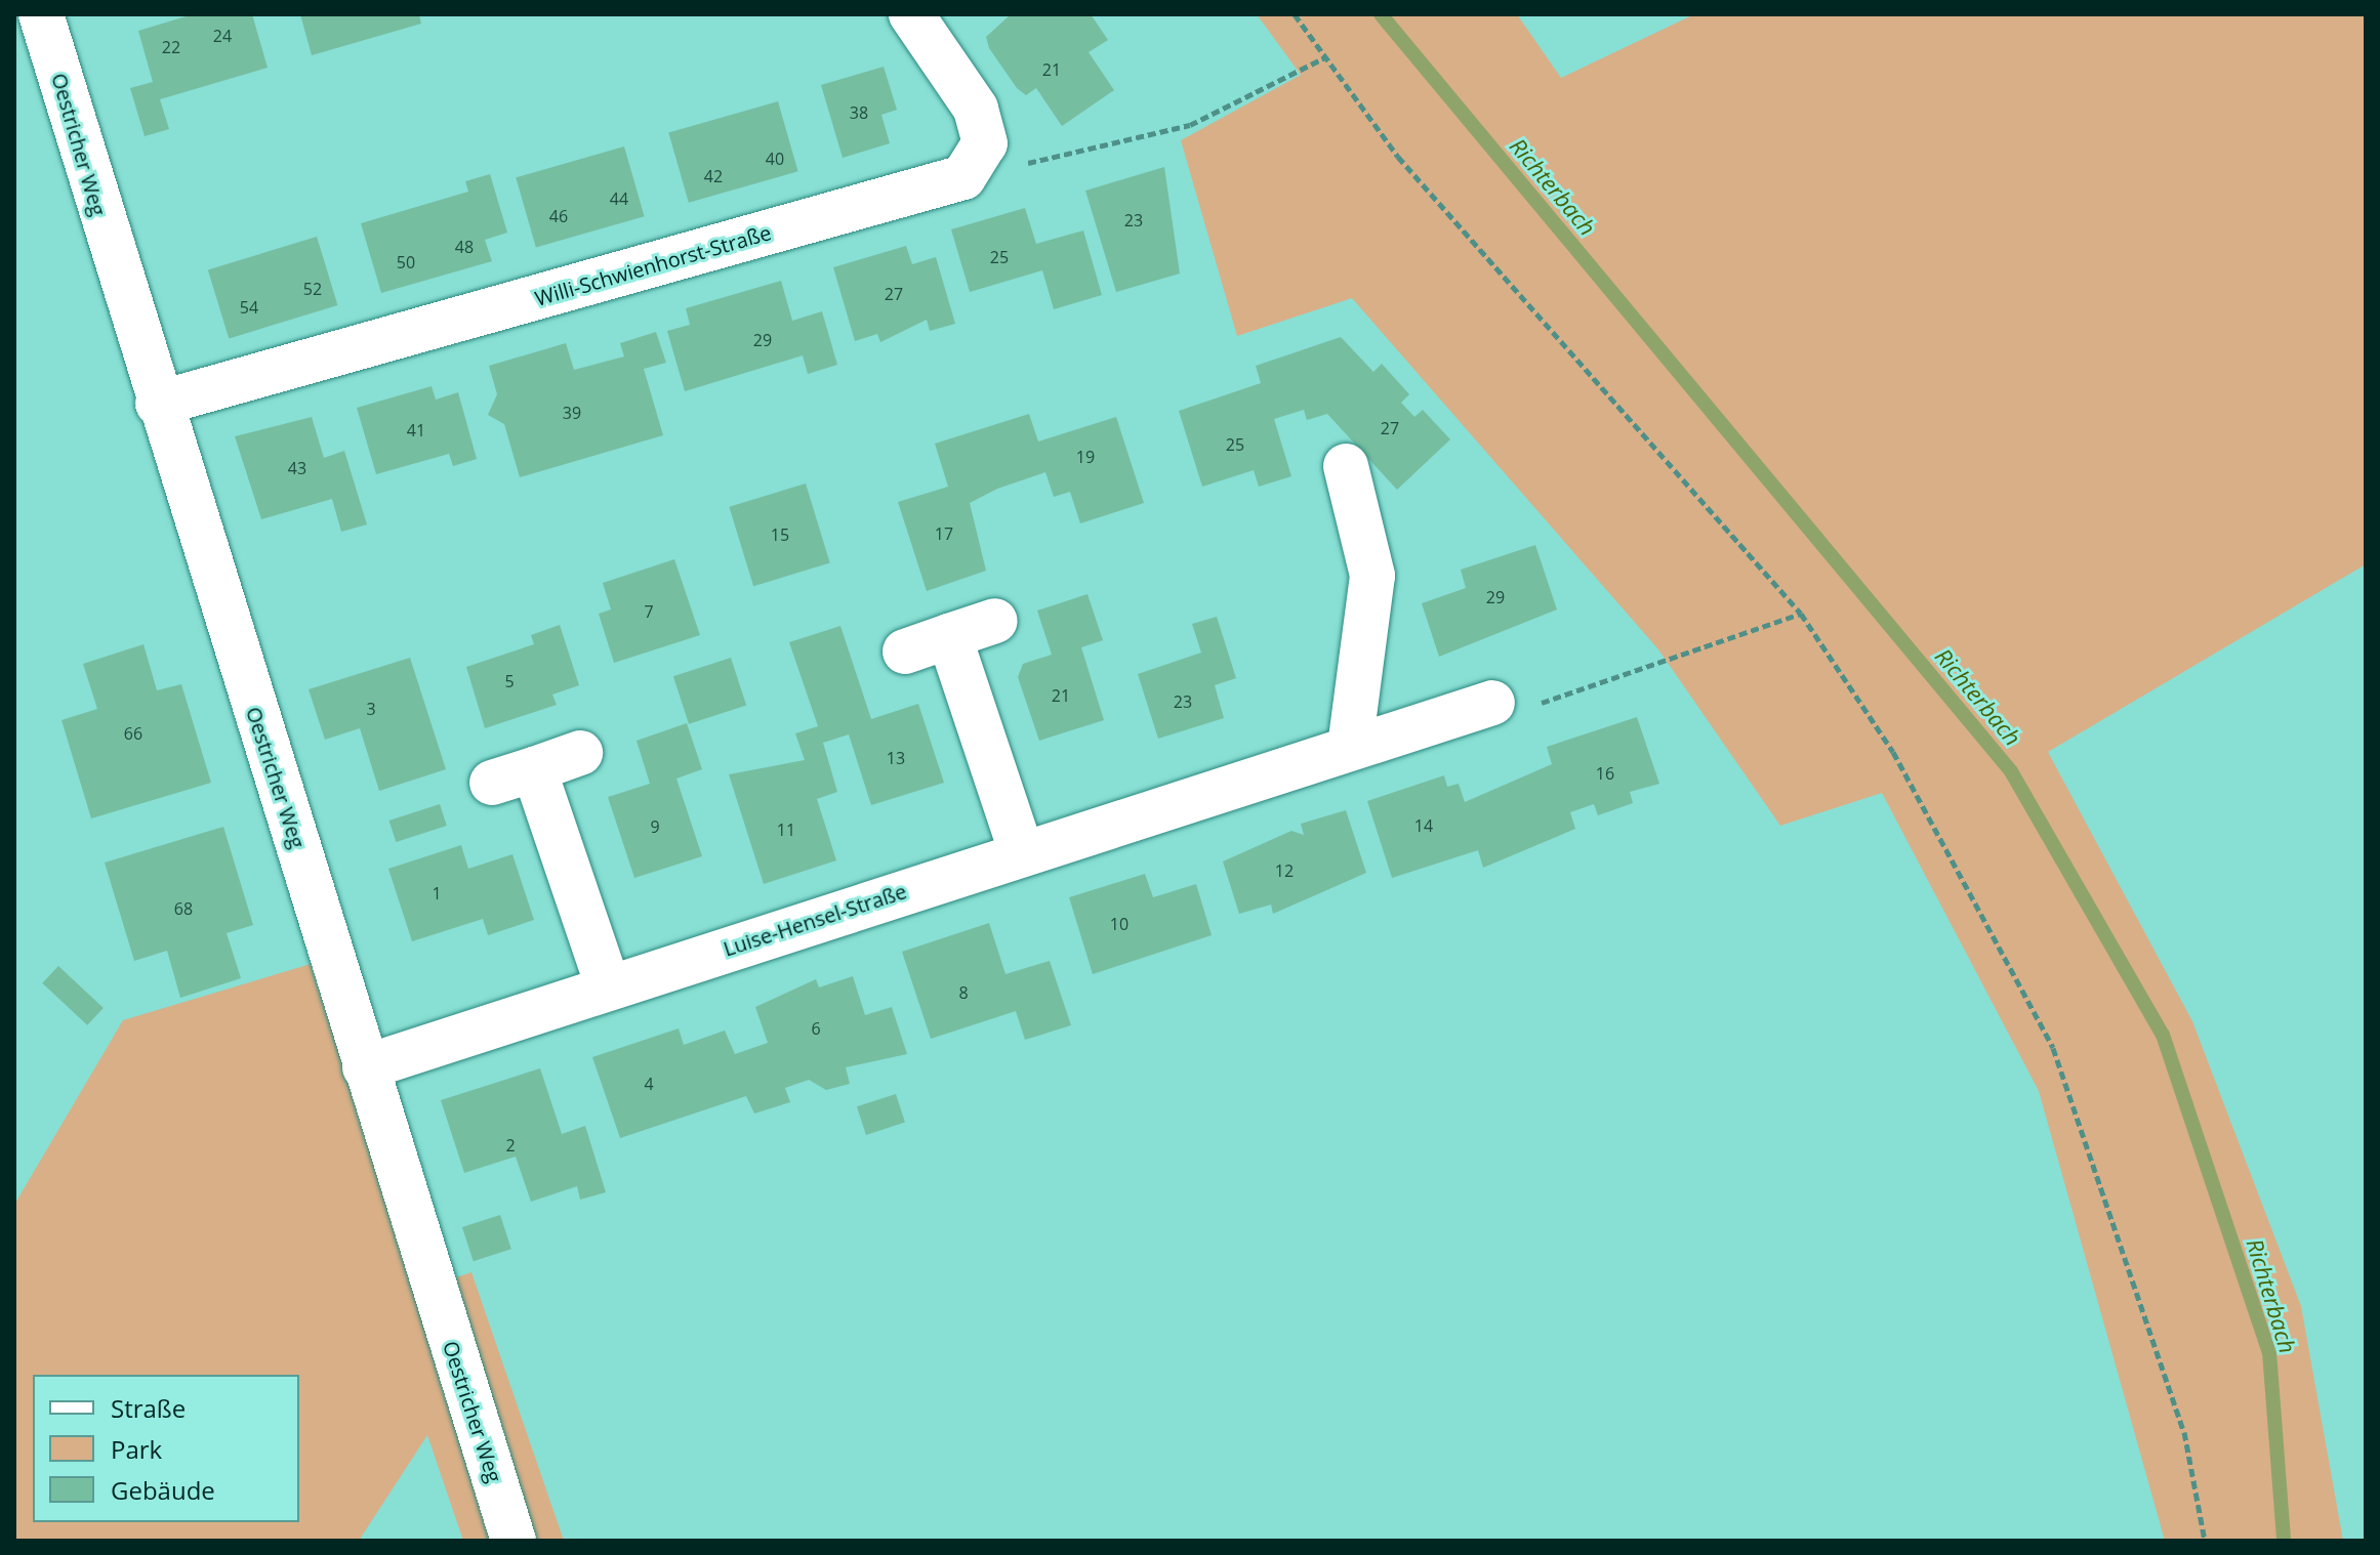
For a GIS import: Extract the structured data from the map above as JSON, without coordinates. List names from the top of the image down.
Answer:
{
  "streets": {
    "street": ["Oestricher Weg", "Willi-Schwienhorst-Straße", "Luise-Hensel-Straße"]
  },
  "crossings": [
    ["Oestricher Weg", "Willi-Schwienhorst-Straße"],
    ["Oestricher Weg", "Luise-Hensel-Straße"]
  ],
  "water": ["Richterbach"],
  "house_numbers": [
    "24",
    "22",
    "21",
    "38",
    "40",
    "42",
    "44",
    "46",
    "23",
    "48",
    "25",
    "50",
    "52",
    "27",
    "54",
    "29",
    "39",
    "27",
    "41",
    "25",
    "19",
    "43",
    "17",
    "15",
    "29",
    "7",
    "5",
    "21",
    "23",
    "3",
    "66",
    "13",
    "16",
    "14",
    "9",
    "11",
    "12",
    "1",
    "68",
    "10",
    "8",
    "6",
    "4",
    "2"
  ],
  "legend": ["Straße", "Park", "Gebäude"]
}
